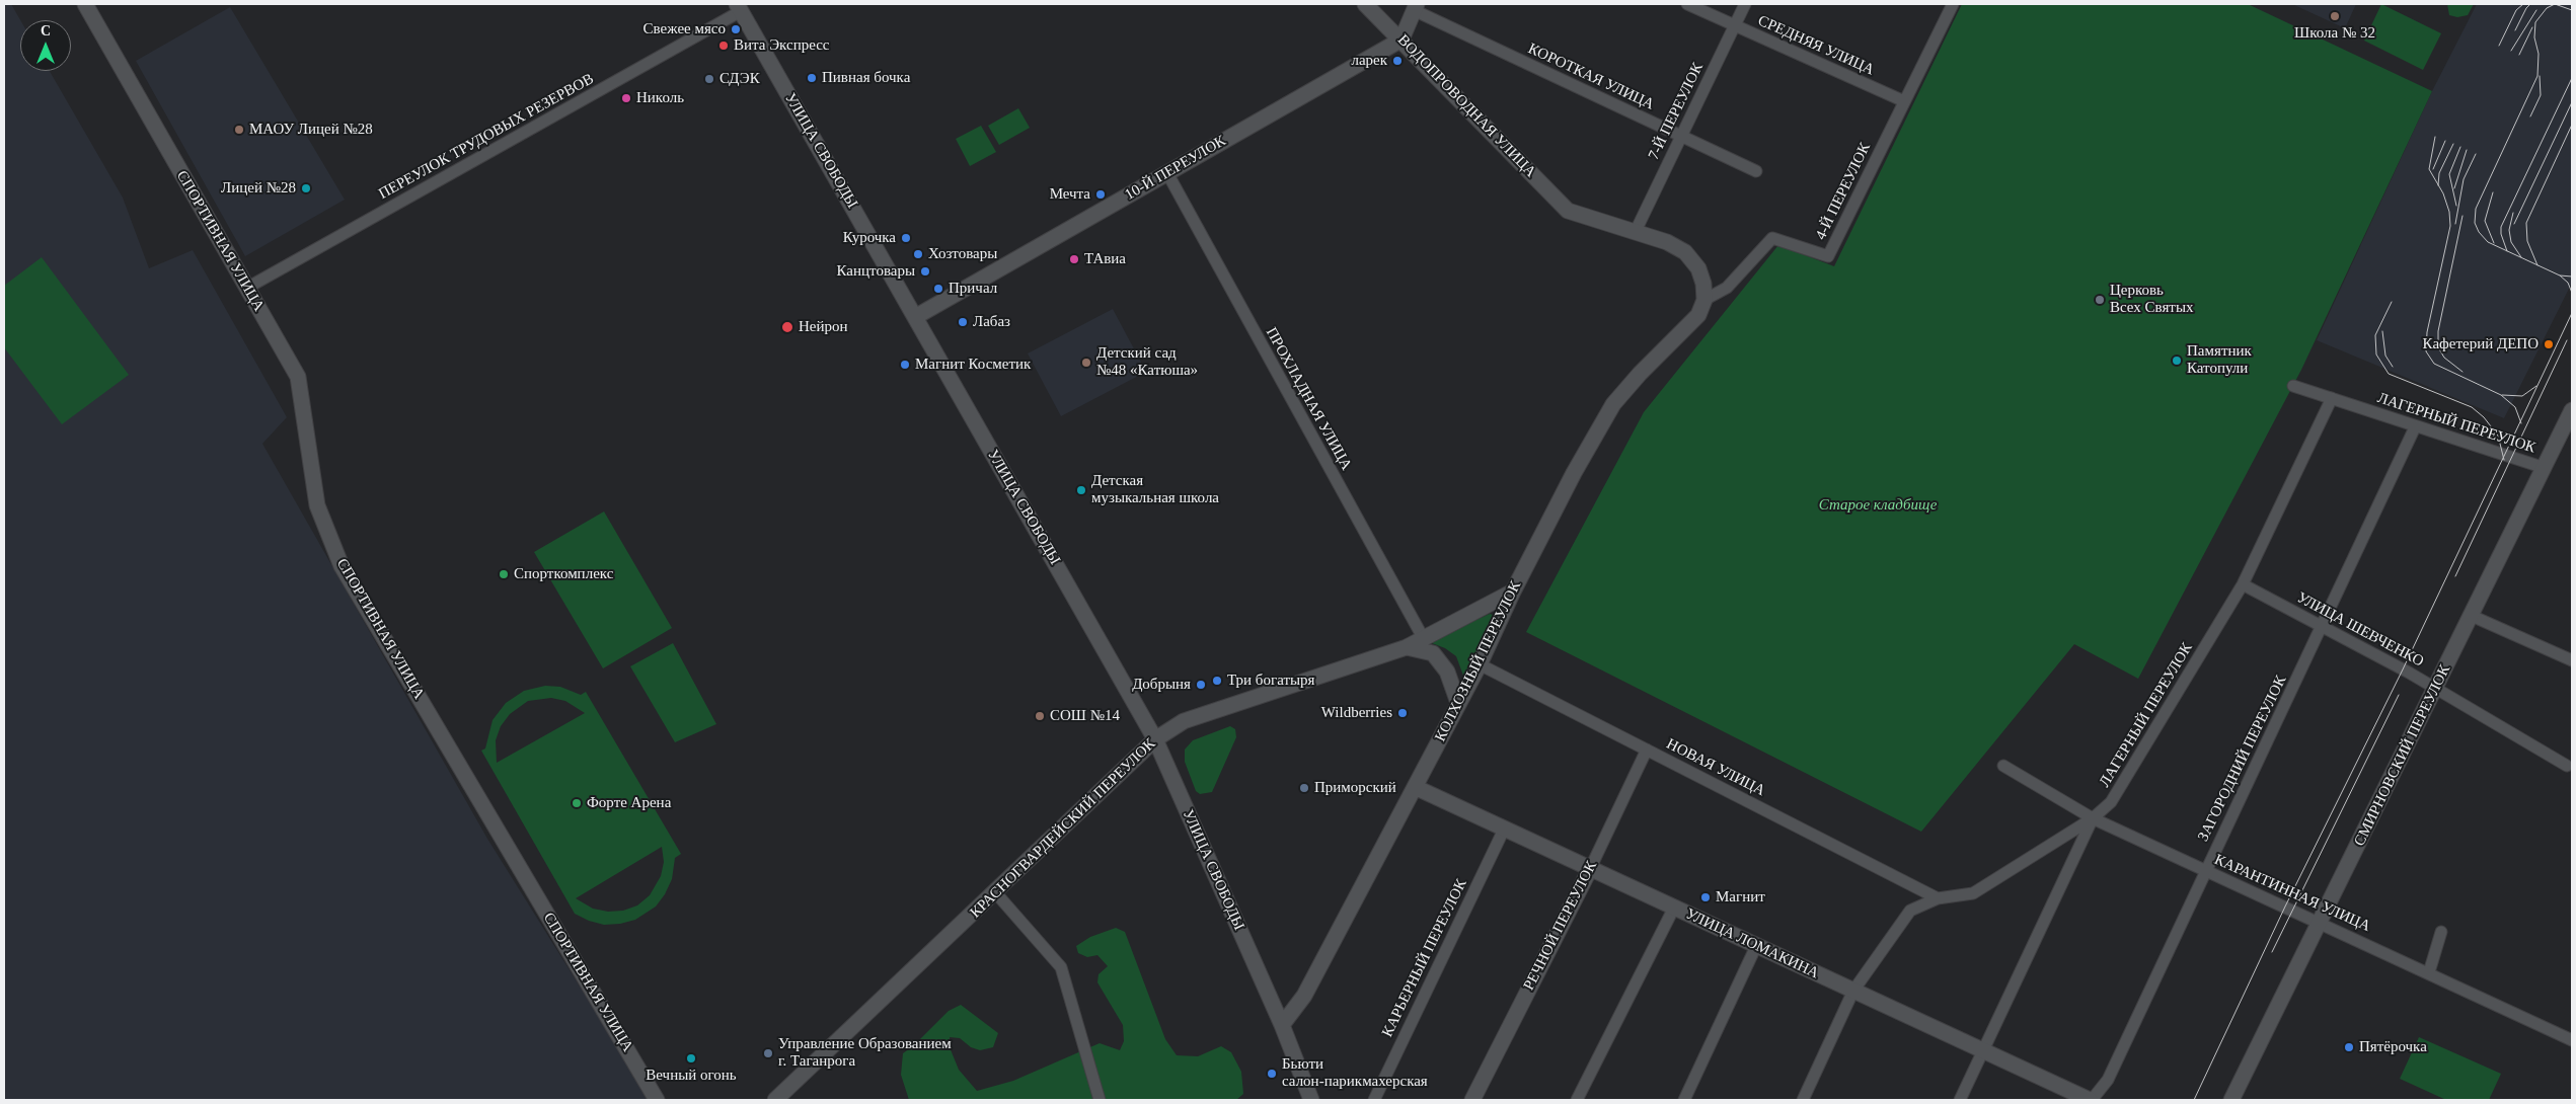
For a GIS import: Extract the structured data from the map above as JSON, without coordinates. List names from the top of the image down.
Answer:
{
  "streets": {
    "main road": [
      "ВОДОПРОВОДНАЯ УЛИЦА",
      "УЛИЦА СВОБОДЫ",
      "10-Й ПЕРЕУЛОК",
      "СПОРТИВНАЯ УЛИЦА",
      "КОЛХОЗНЫЙ ПЕРЕУЛОК",
      "СМИРНОВСКИЙ ПЕРЕУЛОК",
      "КРАСНОГВАРДЕЙСКИЙ ПЕРЕУЛОК",
      "РЕЧНОЙ ПЕРЕУЛОК",
      "УЛИЦА ЛОМАКИНА"
    ],
    "street": [
      "СРЕДНЯЯ УЛИЦА",
      "КОРОТКАЯ УЛИЦА",
      "7-Й ПЕРЕУЛОК",
      "ПЕРЕУЛОК ТРУДОВЫХ РЕЗЕРВОВ",
      "4-Й ПЕРЕУЛОК",
      "ПРОХЛАДНАЯ УЛИЦА",
      "ЛАГЕРНЫЙ ПЕРЕУЛОК",
      "УЛИЦА ШЕВЧЕНКО",
      "ЗАГОРОДНИЙ ПЕРЕУЛОК",
      "НОВАЯ УЛИЦА",
      "КАРАНТИННАЯ УЛИЦА",
      "КАРЬЕРНЫЙ ПЕРЕУЛОК"
    ]
  },
  "crossings": [
    ["СРЕДНЯЯ УЛИЦА", "7-Й ПЕРЕУЛОК"],
    ["СРЕДНЯЯ УЛИЦА", "4-Й ПЕРЕУЛОК"],
    ["КОРОТКАЯ УЛИЦА", "7-Й ПЕРЕУЛОК"],
    ["ВОДОПРОВОДНАЯ УЛИЦА", "7-Й ПЕРЕУЛОК"],
    ["ВОДОПРОВОДНАЯ УЛИЦА", "10-Й ПЕРЕУЛОК"],
    ["ПЕРЕУЛОК ТРУДОВЫХ РЕЗЕРВОВ", "УЛИЦА СВОБОДЫ"],
    ["ПЕРЕУЛОК ТРУДОВЫХ РЕЗЕРВОВ", "СПОРТИВНАЯ УЛИЦА"],
    ["УЛИЦА СВОБОДЫ", "10-Й ПЕРЕУЛОК"],
    ["УЛИЦА СВОБОДЫ", "КОЛХОЗНЫЙ ПЕРЕУЛОК"],
    ["УЛИЦА СВОБОДЫ", "КРАСНОГВАРДЕЙСКИЙ ПЕРЕУЛОК"],
    ["10-Й ПЕРЕУЛОК", "ПРОХЛАДНАЯ УЛИЦА"],
    ["4-Й ПЕРЕУЛОК", "КОЛХОЗНЫЙ ПЕРЕУЛОК"],
    ["ПРОХЛАДНАЯ УЛИЦА", "КРАСНОГВАРДЕЙСКИЙ ПЕРЕУЛОК"],
    ["ЛАГЕРНЫЙ ПЕРЕУЛОК", "УЛИЦА ШЕВЧЕНКО"],
    ["ЛАГЕРНЫЙ ПЕРЕУЛОК", "СМИРНОВСКИЙ ПЕРЕУЛОК"],
    ["ЛАГЕРНЫЙ ПЕРЕУЛОК", "ЗАГОРОДНИЙ ПЕРЕУЛОК"],
    ["ЛАГЕРНЫЙ ПЕРЕУЛОК", "КАРАНТИННАЯ УЛИЦА"],
    ["ЛАГЕРНЫЙ ПЕРЕУЛОК", "УЛИЦА ЛОМАКИНА"],
    ["УЛИЦА ШЕВЧЕНКО", "СМИРНОВСКИЙ ПЕРЕУЛОК"],
    ["УЛИЦА ШЕВЧЕНКО", "ЗАГОРОДНИЙ ПЕРЕУЛОК"],
    ["КОЛХОЗНЫЙ ПЕРЕУЛОК", "НОВАЯ УЛИЦА"],
    ["КОЛХОЗНЫЙ ПЕРЕУЛОК", "КРАСНОГВАРДЕЙСКИЙ ПЕРЕУЛОК"],
    ["КОЛХОЗНЫЙ ПЕРЕУЛОК", "УЛИЦА ЛОМАКИНА"],
    ["СМИРНОВСКИЙ ПЕРЕУЛОК", "КАРАНТИННАЯ УЛИЦА"],
    ["ЗАГОРОДНИЙ ПЕРЕУЛОК", "КАРАНТИННАЯ УЛИЦА"],
    ["ЗАГОРОДНИЙ ПЕРЕУЛОК", "УЛИЦА ЛОМАКИНА"],
    ["НОВАЯ УЛИЦА", "РЕЧНОЙ ПЕРЕУЛОК"],
    ["РЕЧНОЙ ПЕРЕУЛОК", "УЛИЦА ЛОМАКИНА"],
    ["УЛИЦА ЛОМАКИНА", "КАРЬЕРНЫЙ ПЕРЕУЛОК"]
  ],
  "parks": ["Старое кладбище"],
  "places": [
    "Школа № 32",
    "Свежее мясо",
    "Вита Экспресс",
    "ларек",
    "Пивная бочка",
    "СДЭК",
    "Николь",
    "МАОУ Лицей №28",
    "Лицей №28",
    "Мечта",
    "Курочка",
    "Хозтовары",
    "ТАвиа",
    "Канцтовары",
    "Причал",
    "Церковь Всех Святых",
    "Лабаз",
    "Нейрон",
    "Кафетерий ДЕПО",
    "Памятник Катопули",
    "Детский сад №48 «Катюша»",
    "Магнит Косметик",
    "Детская музыкальная школа",
    "Спорткомплекс",
    "Три богатыря",
    "Добрыня",
    "Wildberries",
    "СОШ №14",
    "Приморский",
    "Форте Арена",
    "Магнит",
    "Пятёрочка",
    "Управление Образованием г. Таганрога",
    "Вечный огонь",
    "Бьюти салон-парикмахерская"
  ],
  "north": "top"
}
